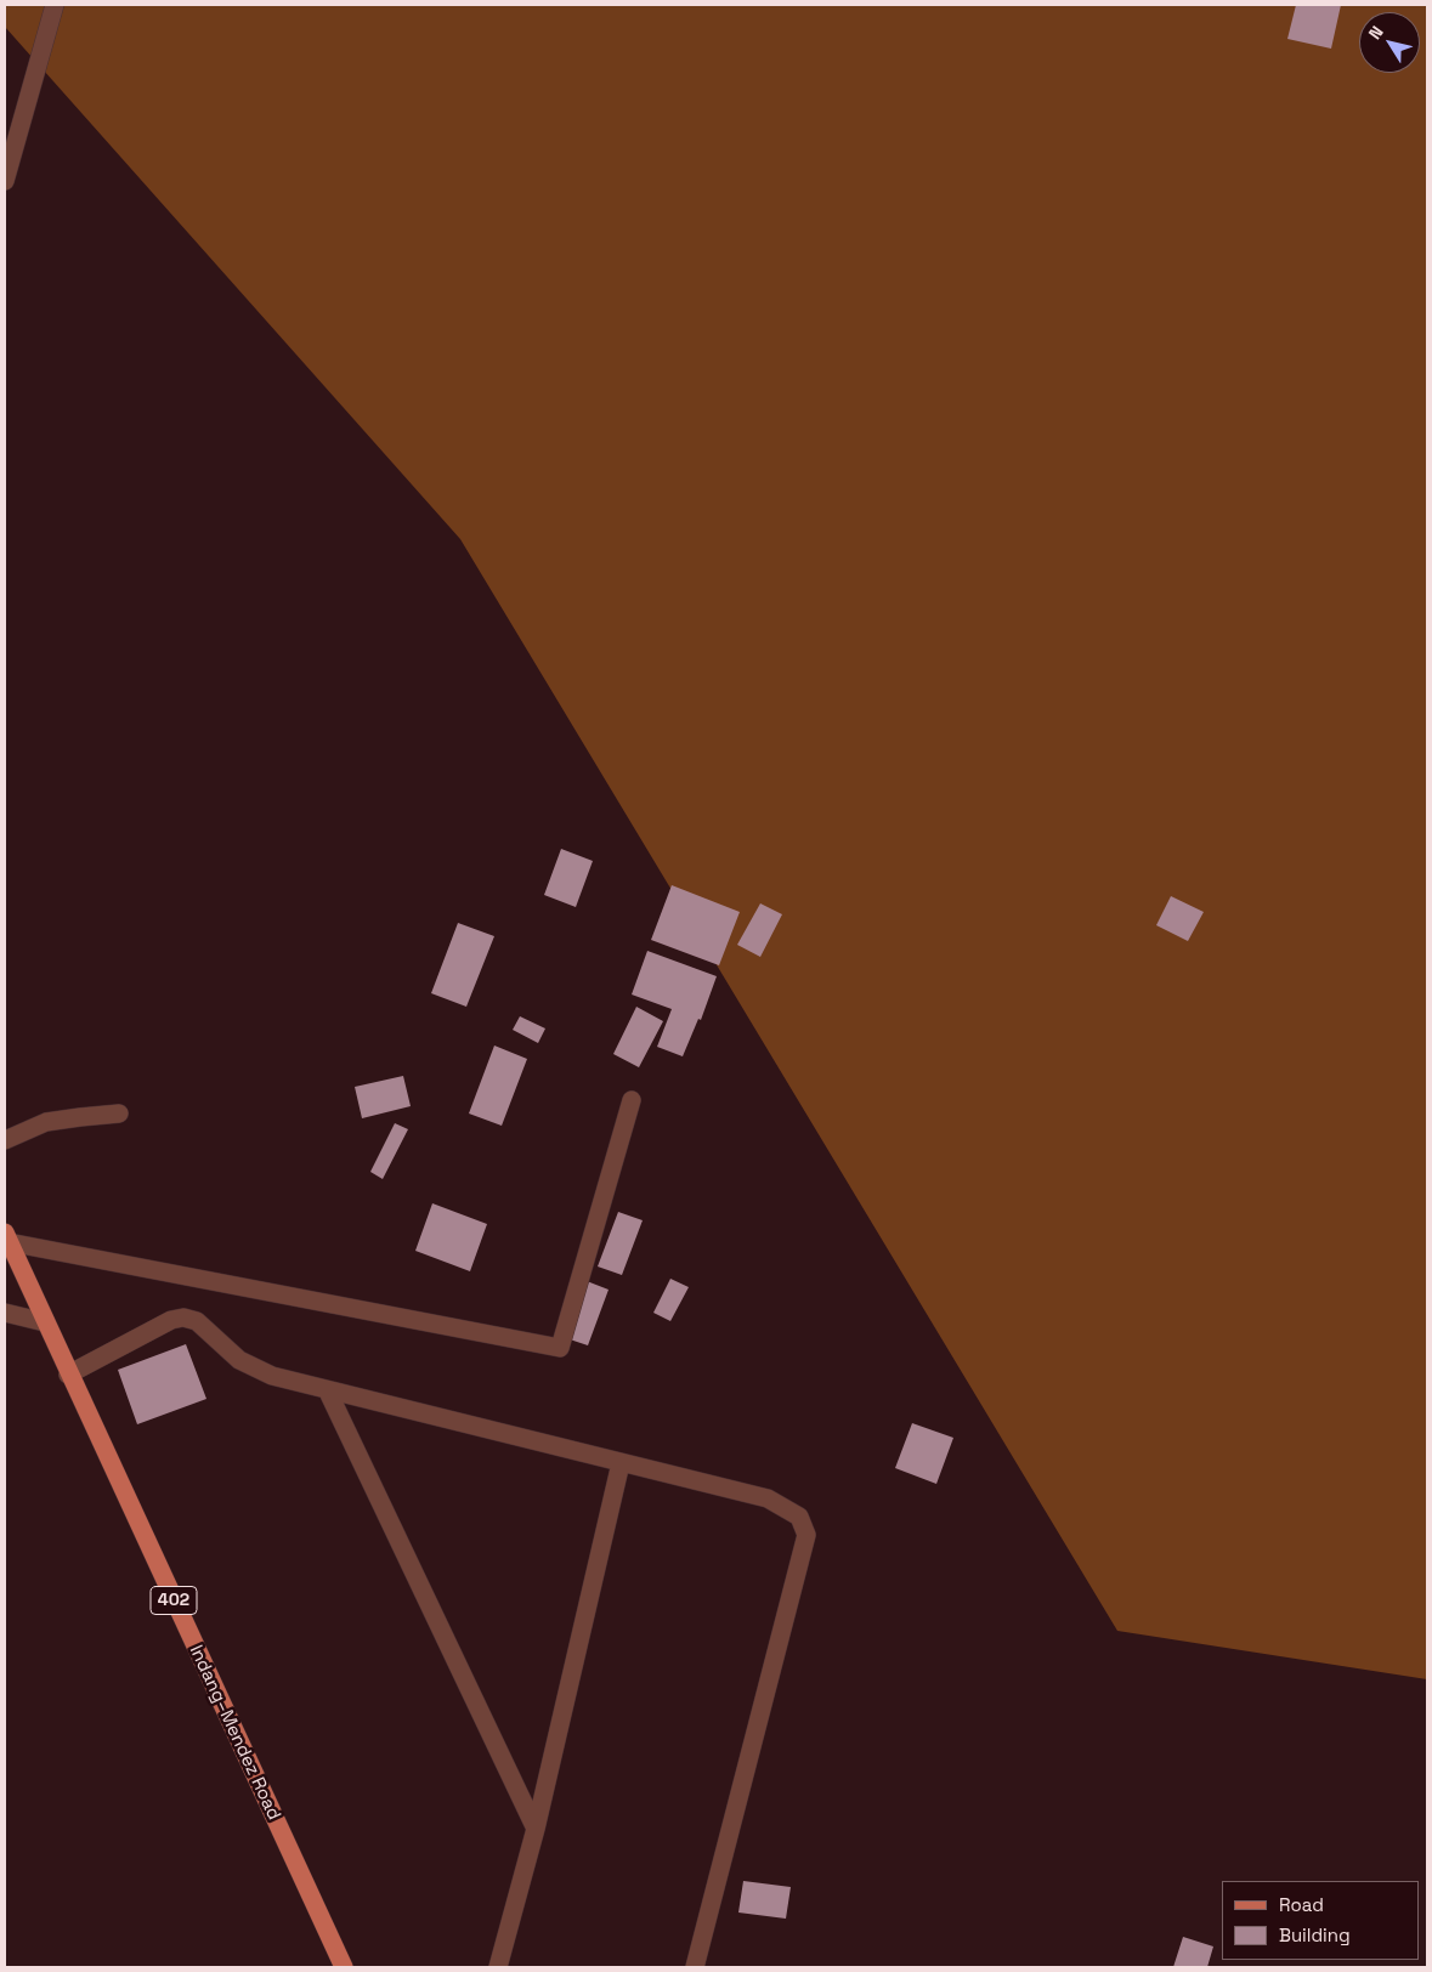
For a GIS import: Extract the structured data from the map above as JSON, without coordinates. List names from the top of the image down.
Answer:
{
  "streets": {
    "main road": ["402", "Indang–Mendez Road"]
  },
  "legend": ["Road", "Building"],
  "north": "top left"
}
